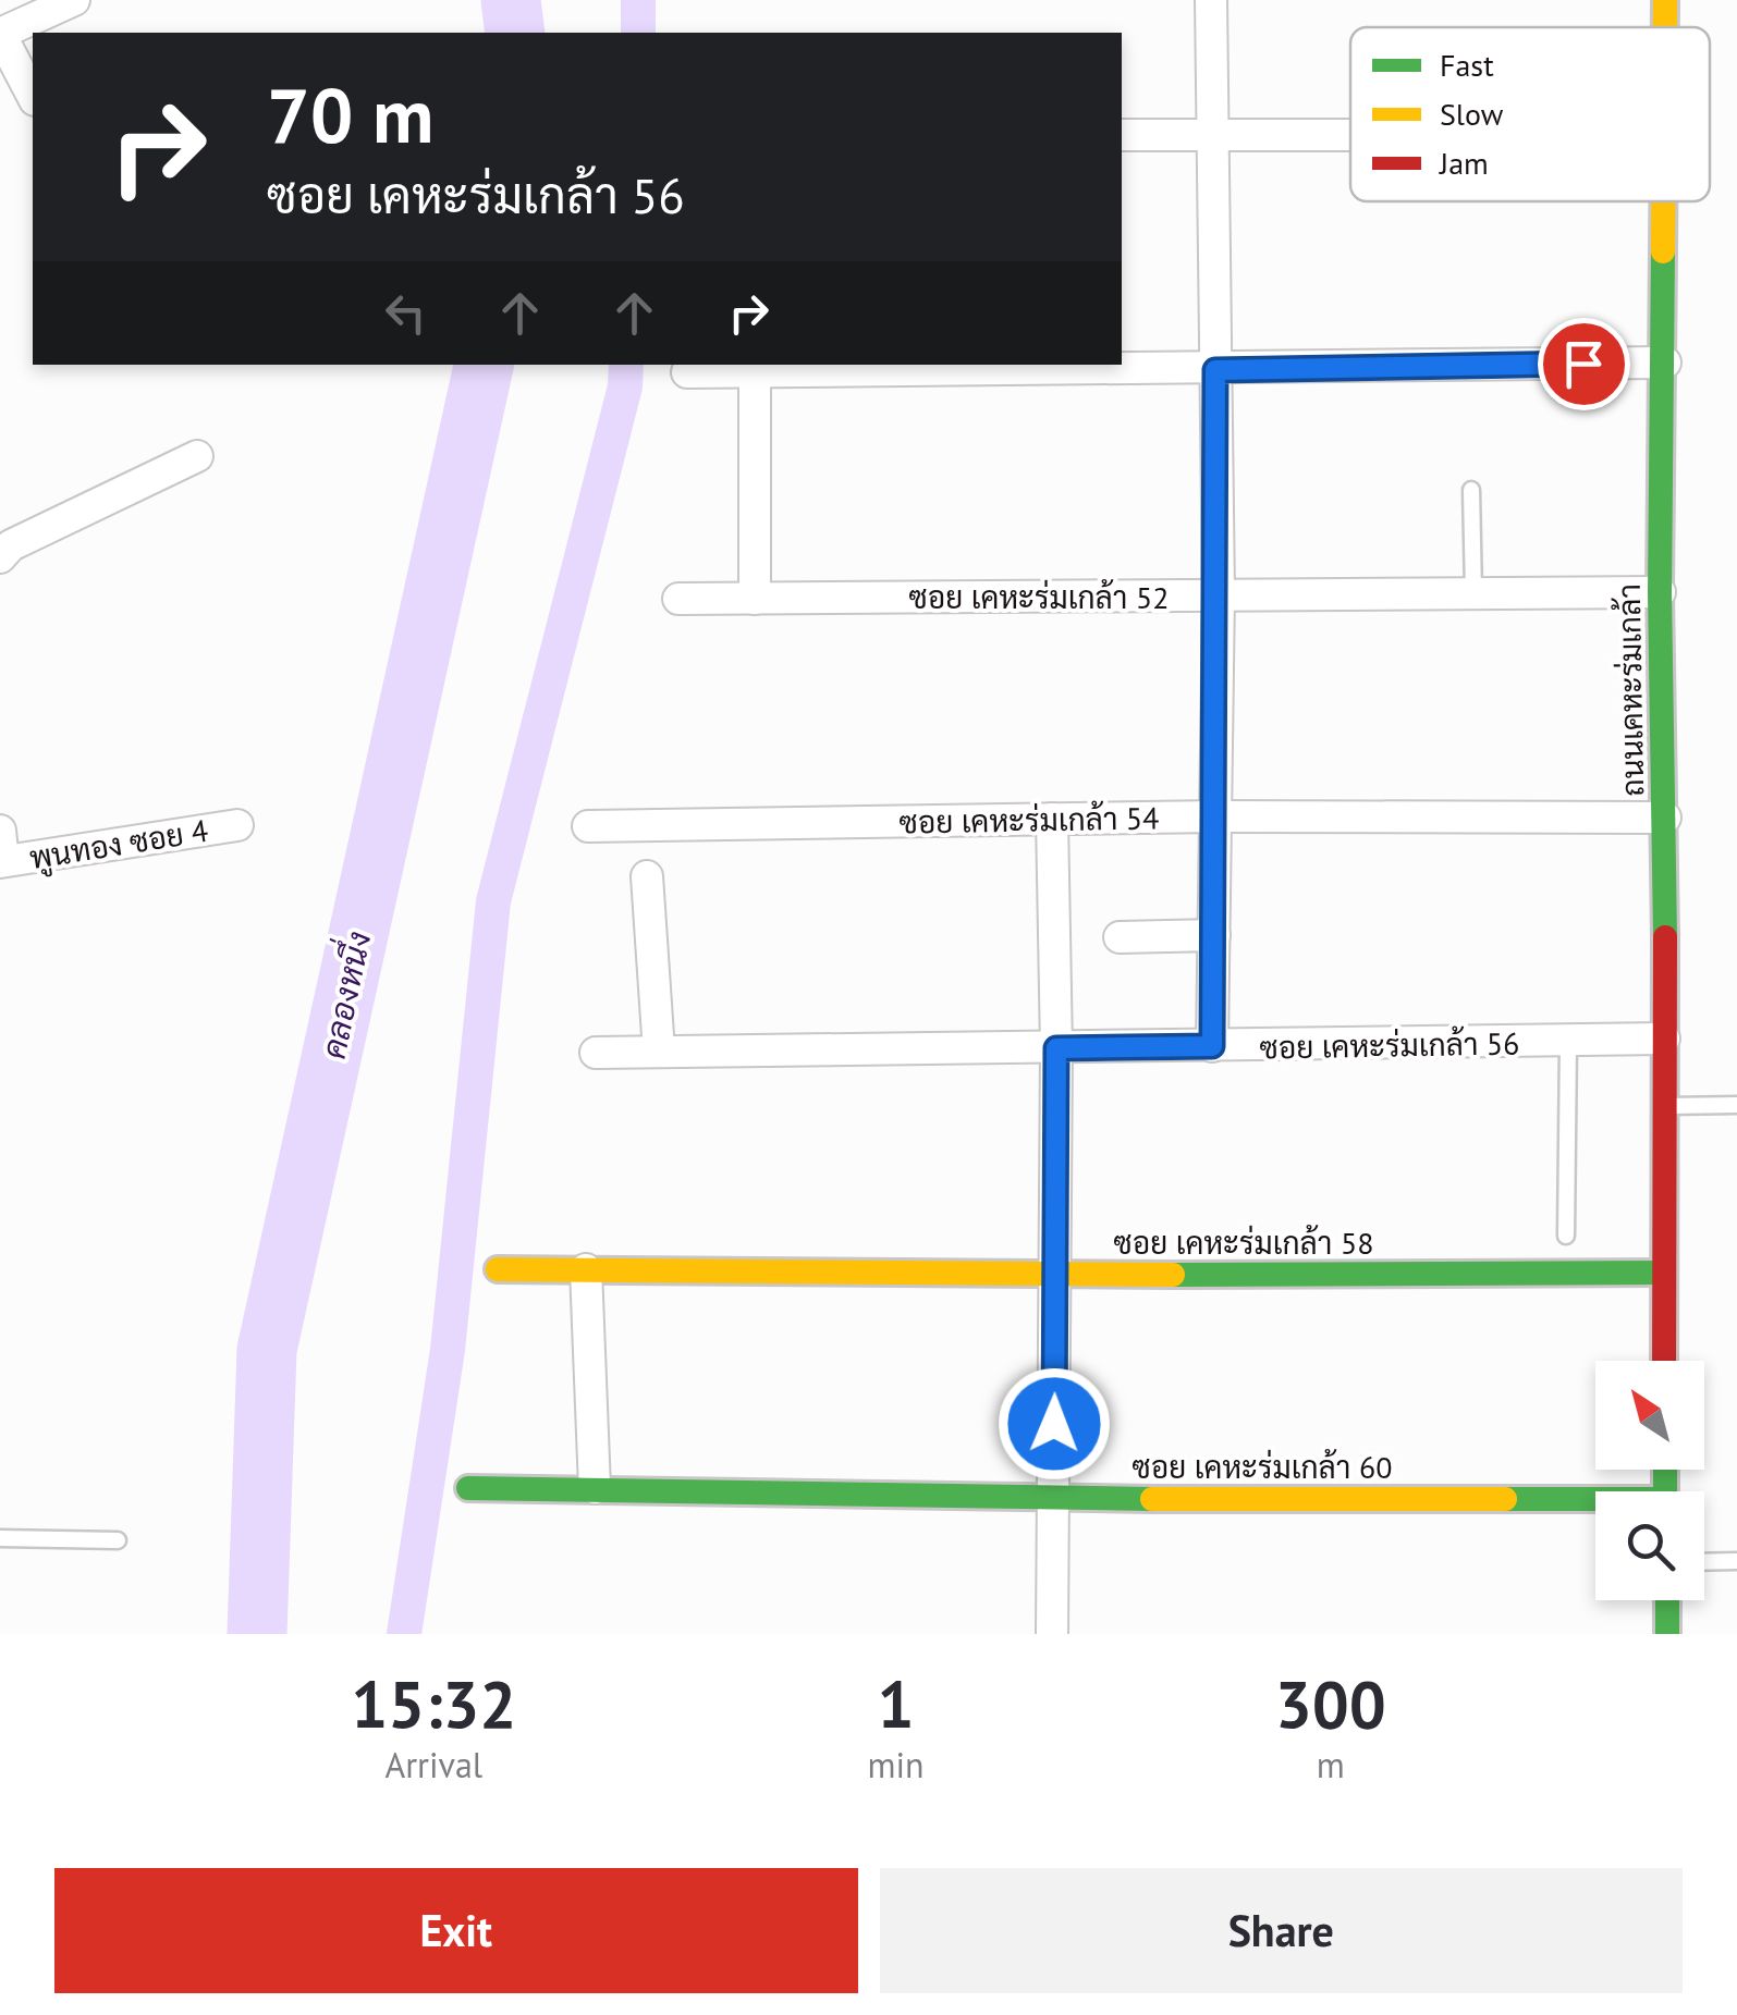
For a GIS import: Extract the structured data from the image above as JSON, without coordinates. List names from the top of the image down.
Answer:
{
  "streets": {
    "street": [
      "ซอย เคหะร่มเกล้า 52",
      "ถนนเคหะร่มเกล้า",
      "ซอย เคหะร่มเกล้า 54",
      "พูนทอง ซอย 4",
      "ซอย เคหะร่มเกล้า 56",
      "ซอย เคหะร่มเกล้า 58",
      "ซอย เคหะร่มเกล้า 60"
    ]
  },
  "crossings": [
    ["ซอย เคหะร่มเกล้า 52", "ถนนเคหะร่มเกล้า"],
    ["ถนนเคหะร่มเกล้า", "ซอย เคหะร่มเกล้า 54"],
    ["ถนนเคหะร่มเกล้า", "ซอย เคหะร่มเกล้า 56"],
    ["ถนนเคหะร่มเกล้า", "ซอย เคหะร่มเกล้า 58"]
  ],
  "water": ["คลองหนึ่ง"],
  "legend": ["Fast", "Slow", "Jam"],
  "north": "top left",
  "page": {
    "turn": ["70 m", "ซอย เคหะร่มเกล้า 56"],
    "eta": [
      "15:32",
      "Arrival",
      "1",
      "min",
      "300",
      "m"
    ],
    "buttons": ["Exit", "Share"]
  }
}
